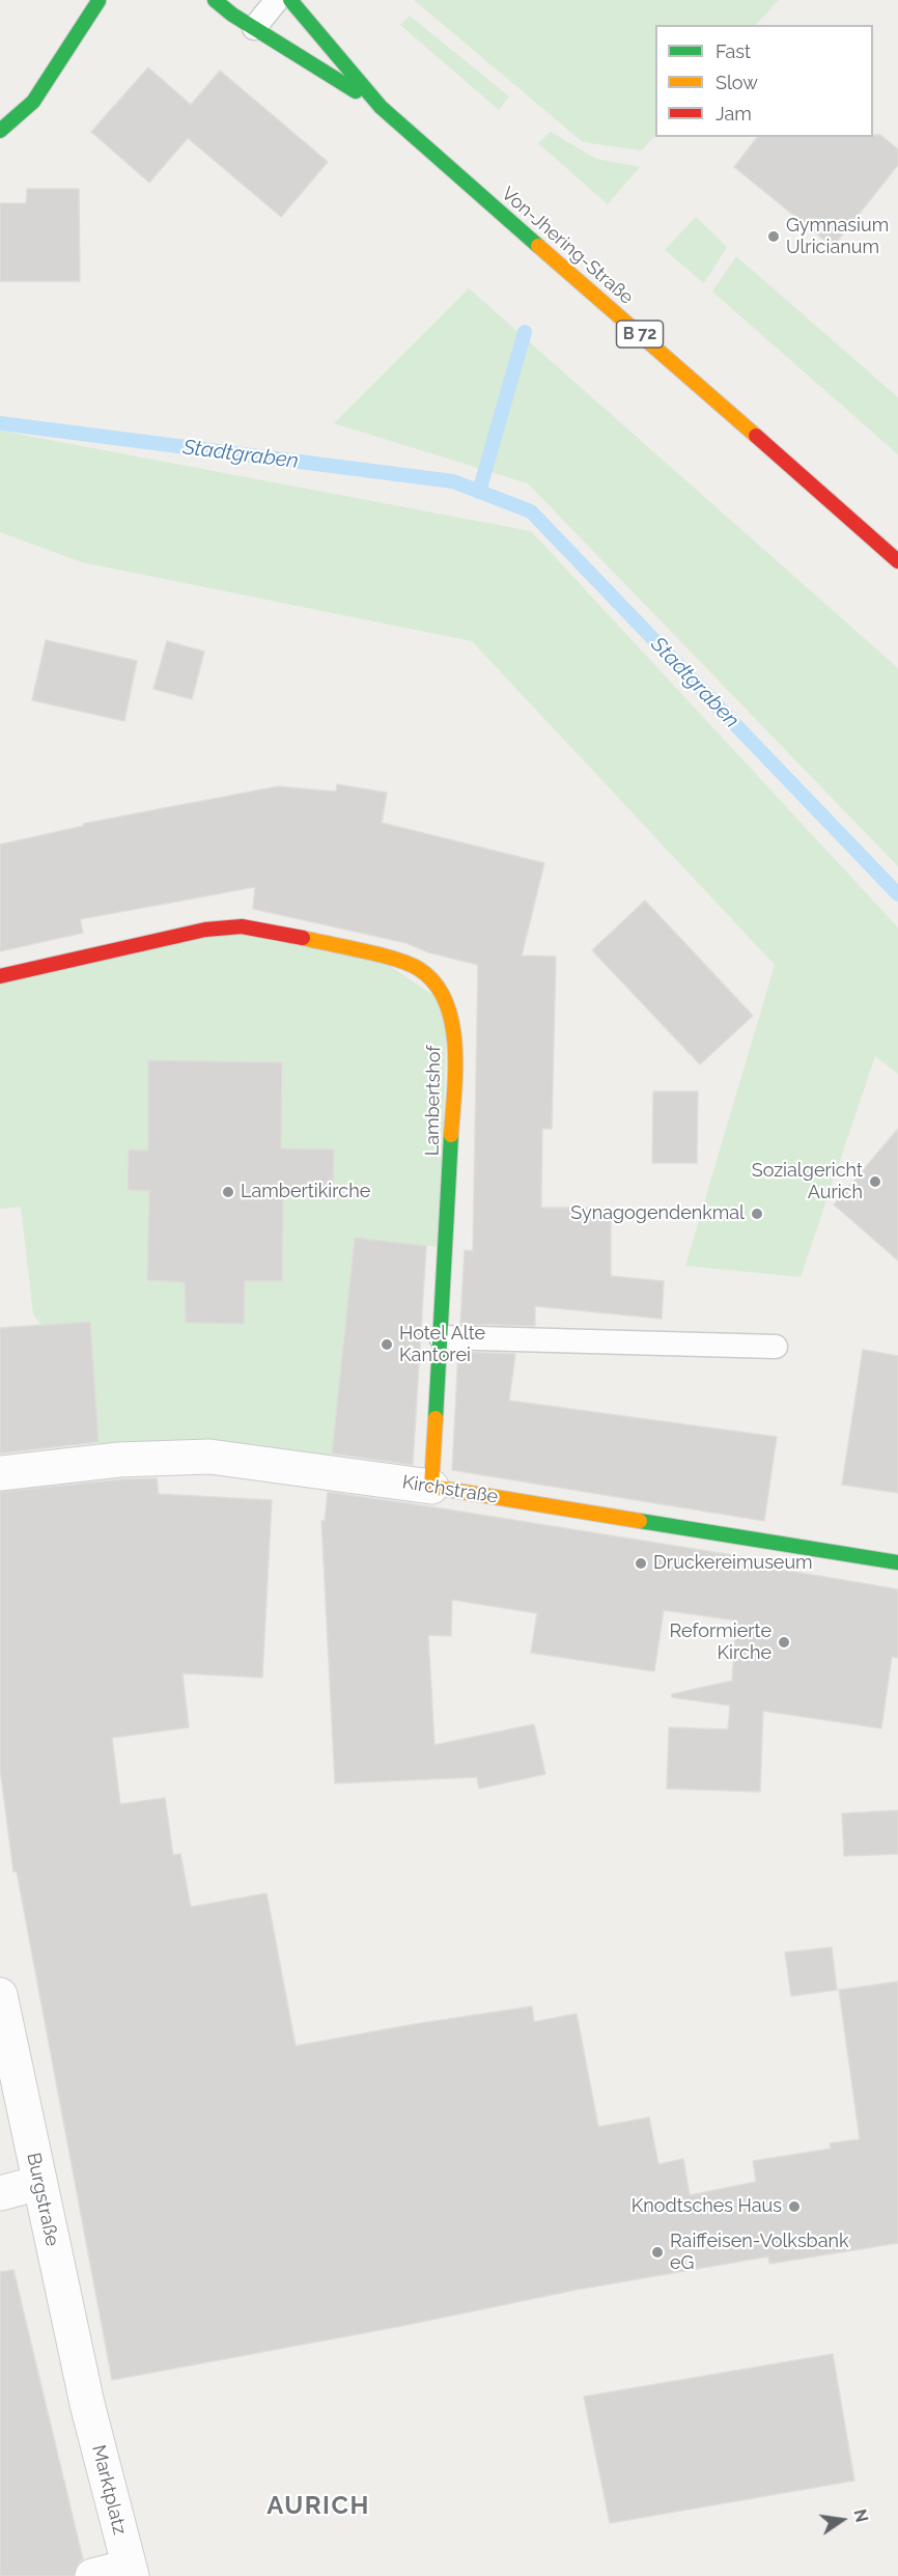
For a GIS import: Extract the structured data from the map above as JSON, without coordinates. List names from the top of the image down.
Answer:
{
  "streets": {
    "street": [
      "Von-Jhering-Straße",
      "B 72",
      "Lambertshof",
      "Kirchstraße",
      "Burgstraße",
      "Marktplatz"
    ]
  },
  "crossings": [
    ["Lambertshof", "Kirchstraße"],
    ["Burgstraße", "Marktplatz"]
  ],
  "districts": ["AURICH"],
  "water": ["Stadtgraben"],
  "places": [
    "Gymnasium Ulricianum",
    "Sozialgericht Aurich",
    "Lambertikirche",
    "Synagogendenkmal",
    "Hotel Alte Kantorei",
    "Druckereimuseum",
    "Reformierte Kirche",
    "Knodtsches Haus",
    "Raiffeisen-Volksbank eG"
  ],
  "legend": ["Fast", "Slow", "Jam"],
  "north": "right"
}
